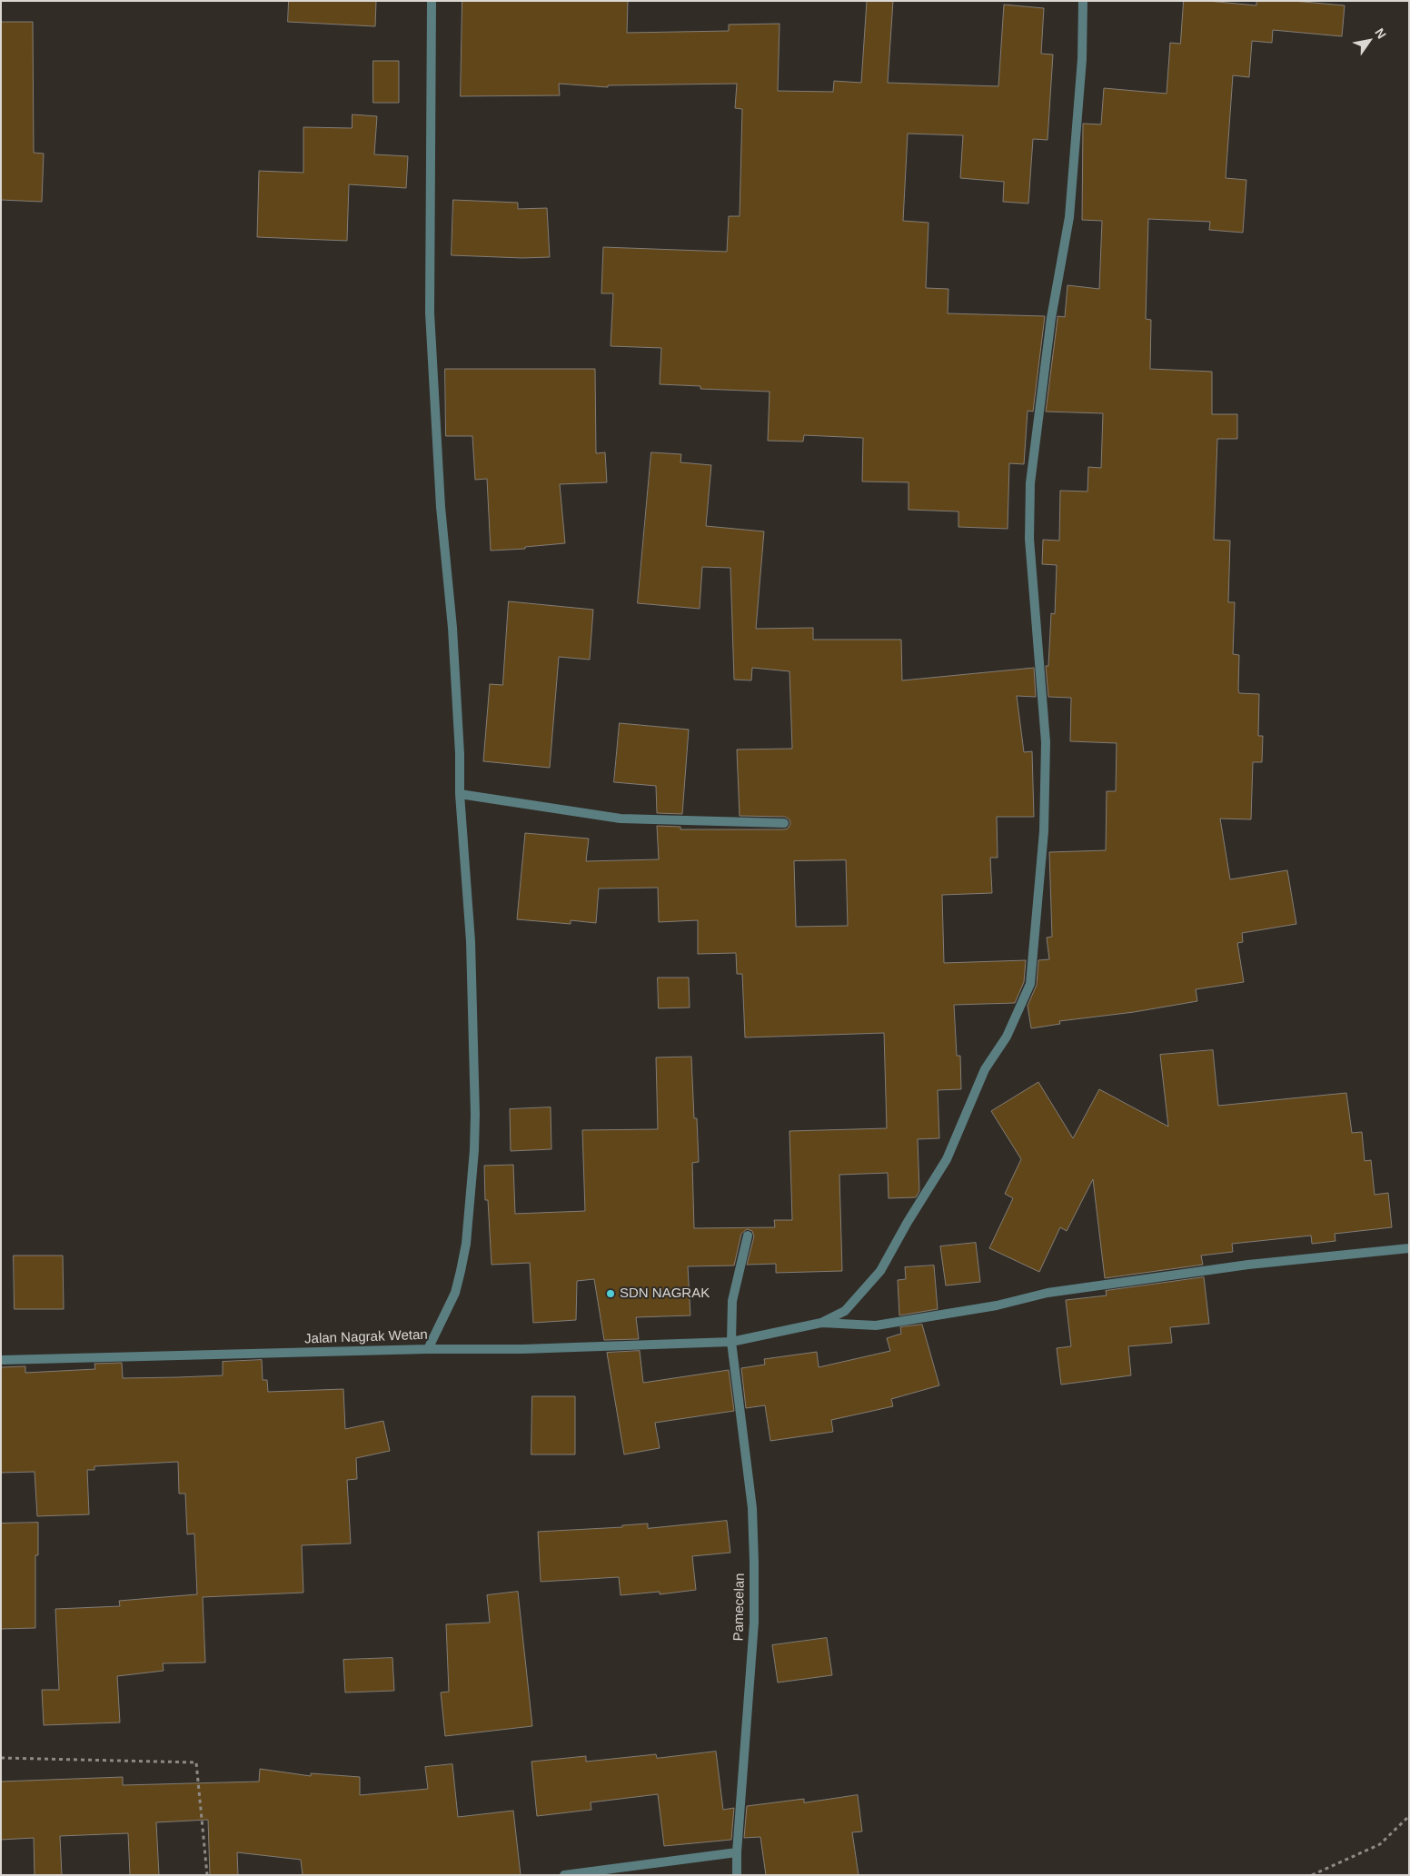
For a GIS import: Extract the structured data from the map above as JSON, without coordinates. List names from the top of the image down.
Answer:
{
  "streets": {
    "street": ["Jalan Nagrak Wetan", "Pamecelan"]
  },
  "crossings": [
    ["Jalan Nagrak Wetan", "Pamecelan"]
  ],
  "places": ["SDN NAGRAK"],
  "north": "top right"
}
